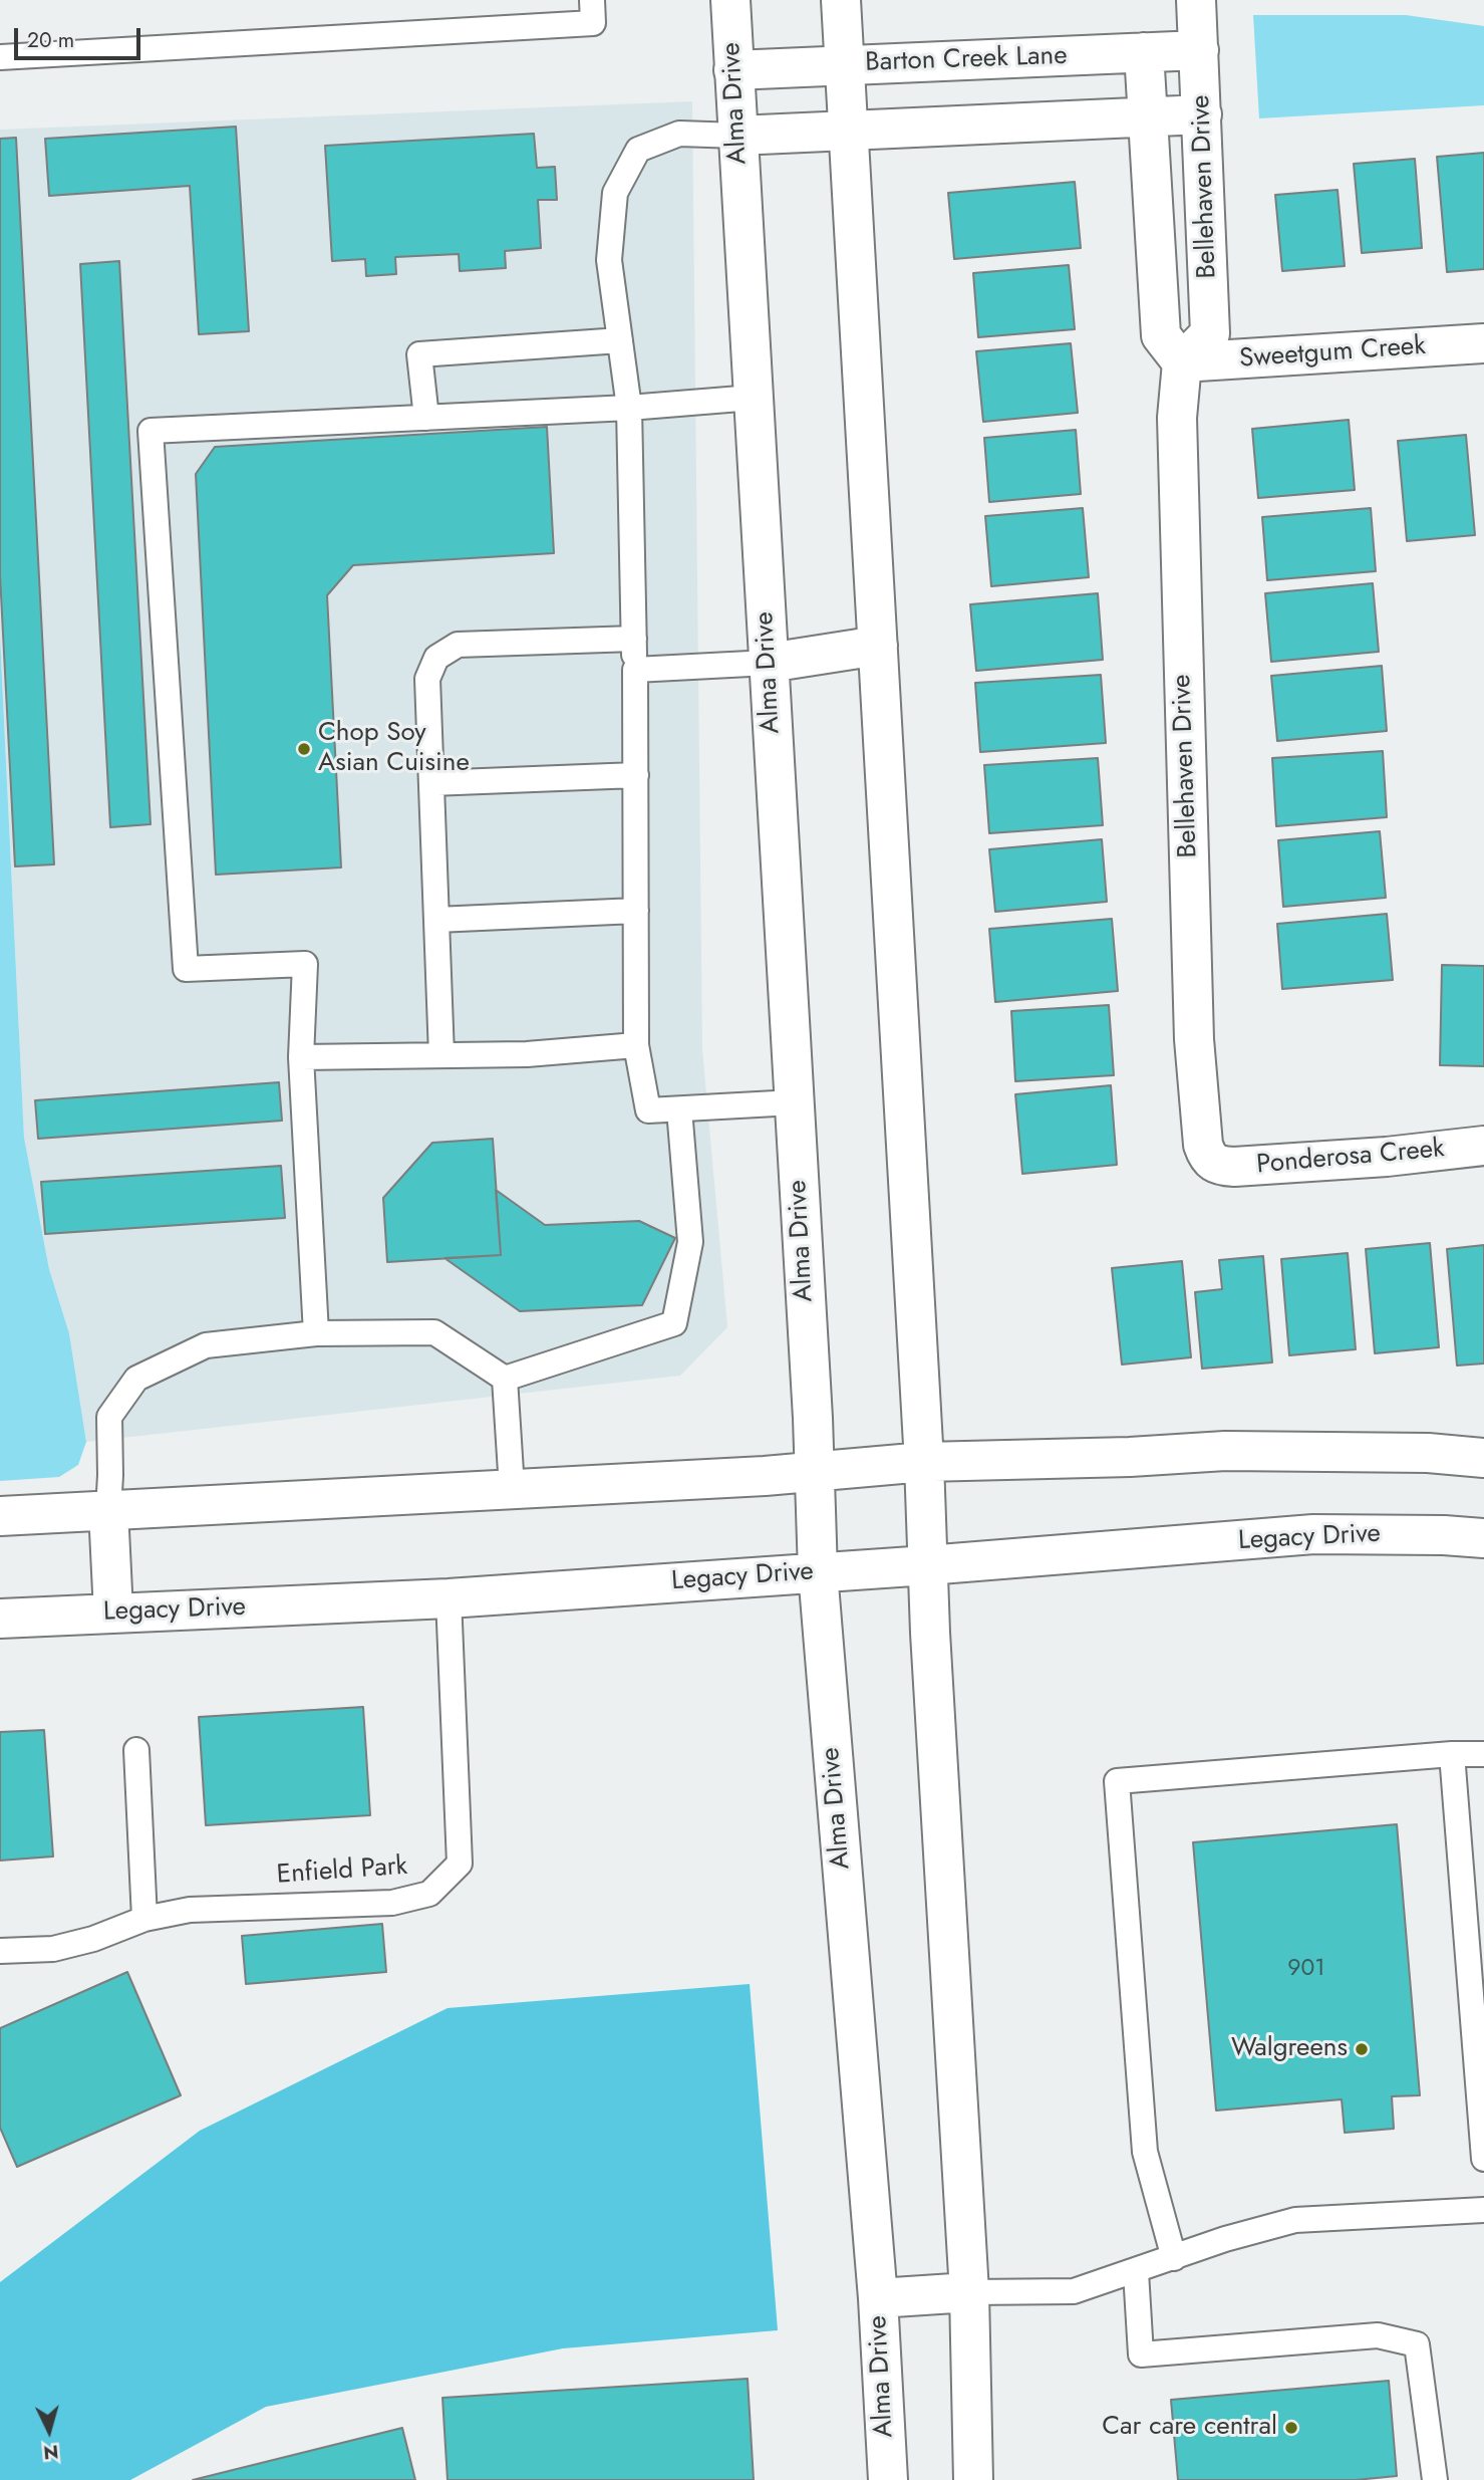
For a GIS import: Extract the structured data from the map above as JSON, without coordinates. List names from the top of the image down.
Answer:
{
  "streets": {
    "main road": [
      "Barton Creek Lane",
      "Alma Drive",
      "Bellehaven Drive",
      "Sweetgum Creek",
      "Ponderosa Creek",
      "Legacy Drive"
    ],
    "lane": ["Enfield Park"]
  },
  "crossings": [
    ["Barton Creek Lane", "Alma Drive"],
    ["Barton Creek Lane", "Bellehaven Drive"],
    ["Alma Drive", "Legacy Drive"],
    ["Bellehaven Drive", "Sweetgum Creek"],
    ["Bellehaven Drive", "Ponderosa Creek"],
    ["Legacy Drive", "Enfield Park"]
  ],
  "places": ["Chop Soy Asian Cuisine", "Walgreens", "Car care central"],
  "house_numbers": ["901"],
  "scale_bar": "20 m",
  "north": "bottom"
}
